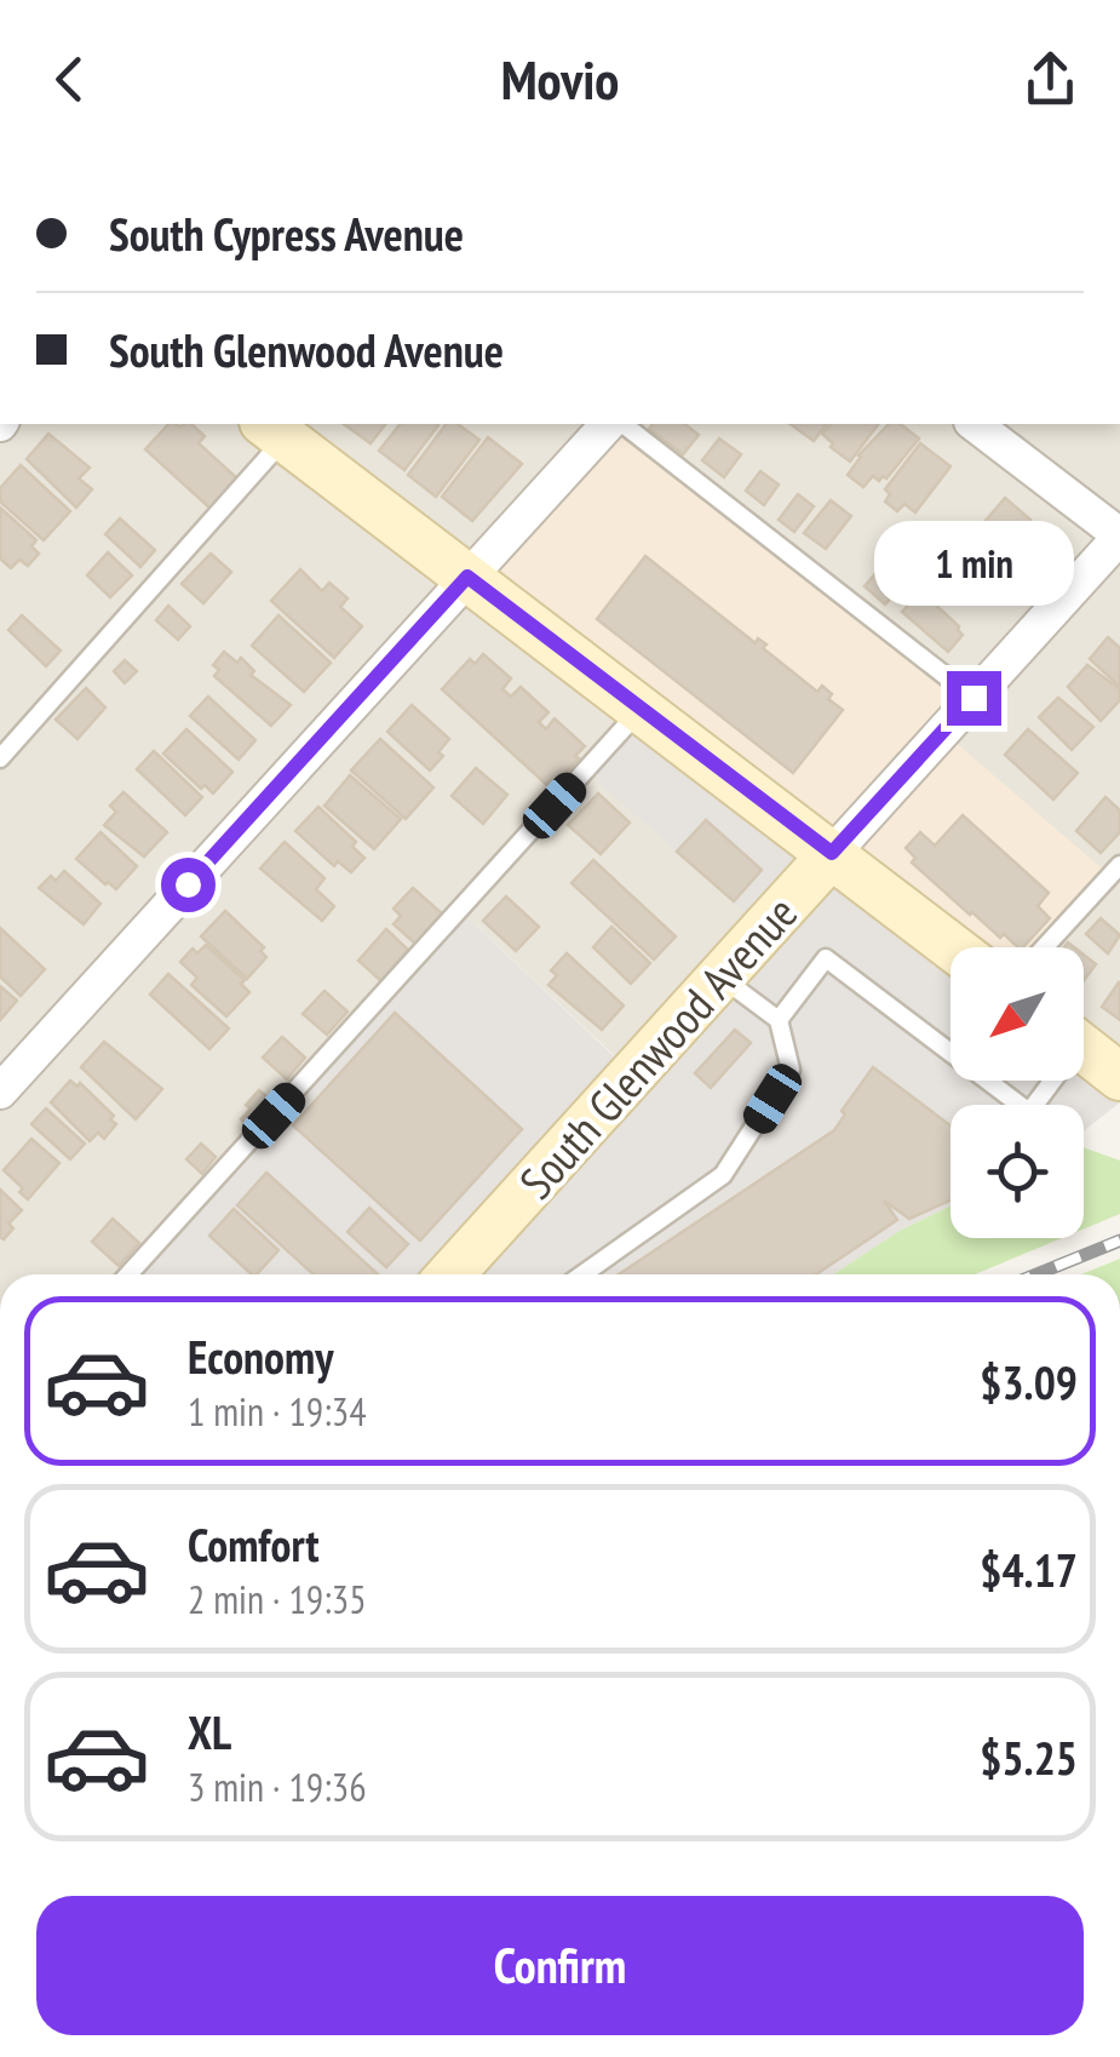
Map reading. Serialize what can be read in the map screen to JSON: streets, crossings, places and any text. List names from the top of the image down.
{
  "streets": {
    "street": ["South Glenwood Avenue"]
  },
  "north": "bottom left",
  "page": {
    "header": "Movio",
    "banner": ["South Cypress Avenue", "South Glenwood Avenue"],
    "bubble": "1 min",
    "list": [
      {
        "name": "Economy",
        "note": "1 min · 19:34",
        "value": "$3.09"
      },
      {
        "name": "Comfort",
        "note": "2 min · 19:35",
        "value": "$4.17"
      },
      {
        "name": "XL",
        "note": "3 min · 19:36",
        "value": "$5.25"
      }
    ],
    "buttons": "Confirm"
  }
}
